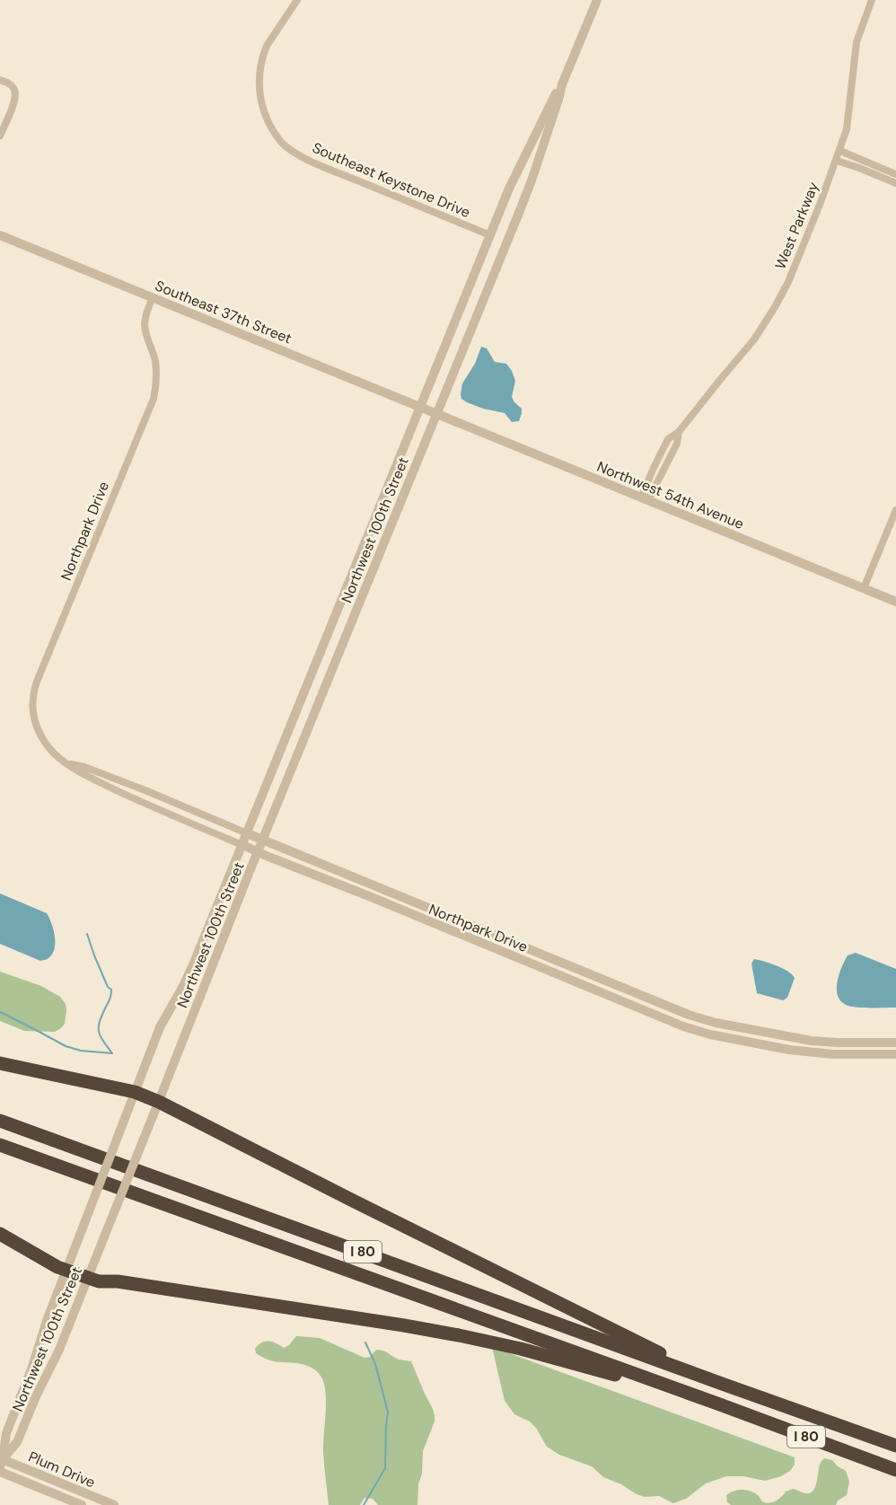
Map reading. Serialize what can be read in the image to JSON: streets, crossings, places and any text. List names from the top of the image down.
{
  "streets": {
    "highway": ["I 80"],
    "street": [
      "Southeast Keystone Drive",
      "West Parkway",
      "Southeast 37th Street",
      "Northwest 54th Avenue",
      "Northwest 100th Street",
      "Northpark Drive",
      "Plum Drive"
    ]
  },
  "crossings": [
    ["Southeast Keystone Drive", "Northwest 100th Street"],
    ["West Parkway", "Northwest 54th Avenue"],
    ["Southeast 37th Street", "Northwest 54th Avenue"],
    ["Southeast 37th Street", "Northwest 100th Street"],
    ["Southeast 37th Street", "Northpark Drive"],
    ["Northwest 54th Avenue", "Northwest 100th Street"],
    ["Northwest 100th Street", "Northpark Drive"],
    ["Northwest 100th Street", "Plum Drive"]
  ]
}
